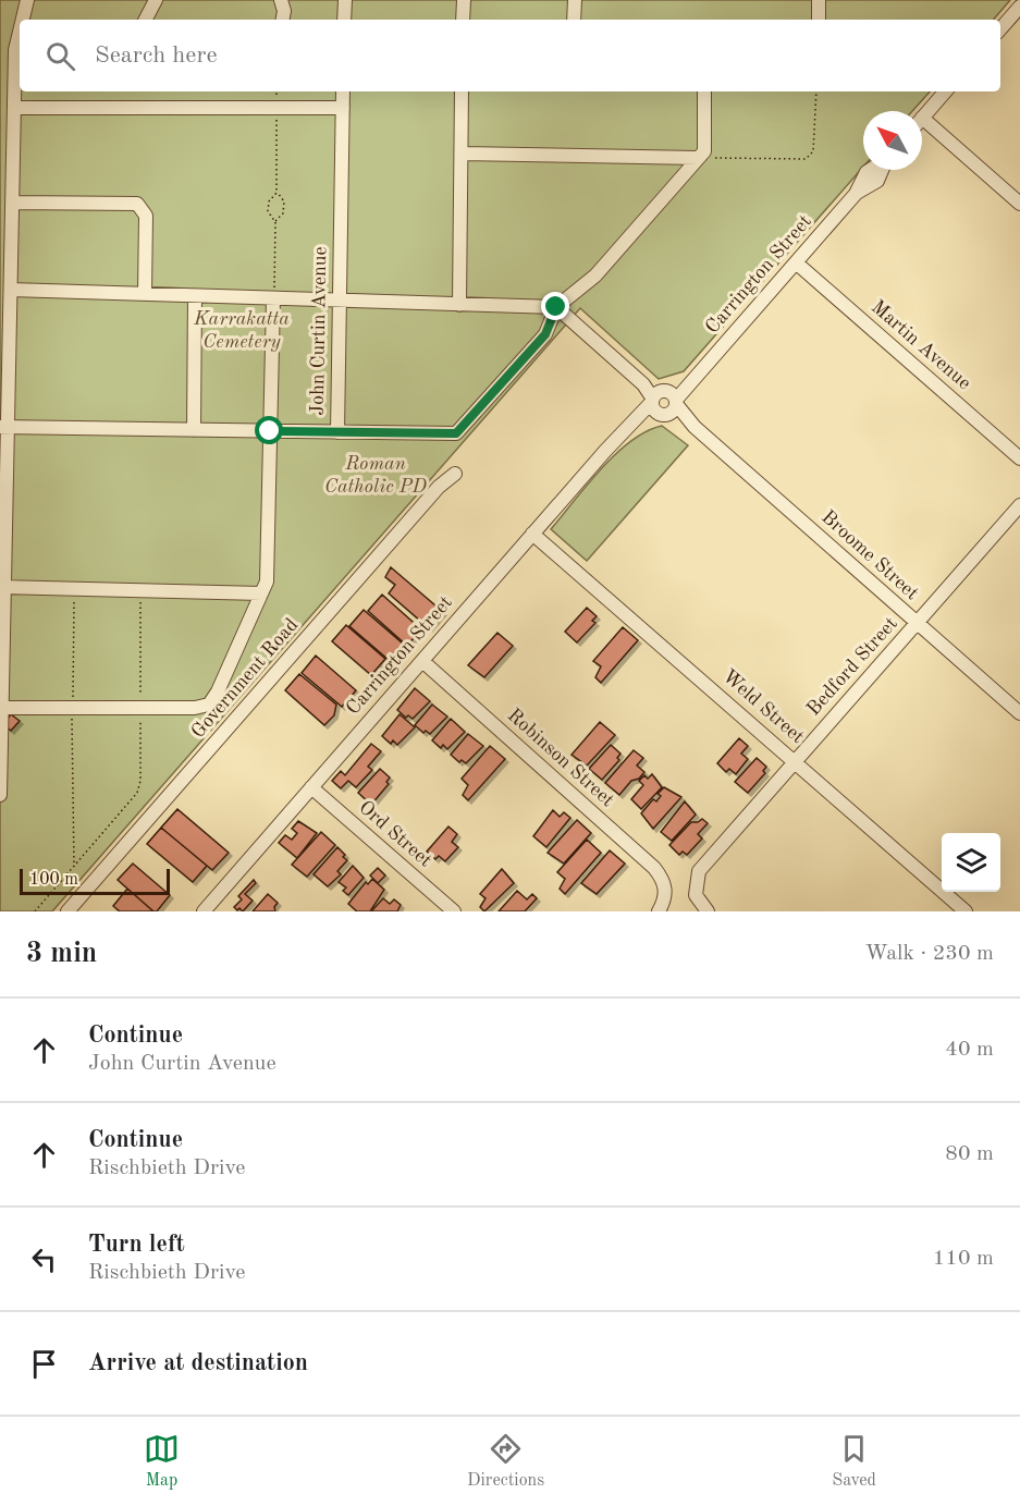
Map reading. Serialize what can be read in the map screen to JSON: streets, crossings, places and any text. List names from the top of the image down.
{
  "streets": {
    "street": [
      "Carrington Street",
      "John Curtin Avenue",
      "Martin Avenue",
      "Broome Street",
      "Bedford Street",
      "Government Road",
      "Weld Street",
      "Robinson Street",
      "Ord Street"
    ]
  },
  "crossings": [
    ["Carrington Street", "Martin Avenue"],
    ["Carrington Street", "Broome Street"],
    ["Carrington Street", "Weld Street"],
    ["Carrington Street", "Robinson Street"],
    ["Carrington Street", "Ord Street"],
    ["Broome Street", "Bedford Street"],
    ["Bedford Street", "Weld Street"]
  ],
  "parks": ["Karrakatta Cemetery", "Roman Catholic PD"],
  "scale_bar": "100 m",
  "north": "top left",
  "page": {
    "search": "Search here",
    "scale": "100 m",
    "heading": ["3 min", "Walk · 230 m"],
    "list": [
      ["Continue", "John Curtin Avenue", "40 m"],
      ["Continue", "Rischbieth Drive", "80 m"],
      ["Turn left", "Rischbieth Drive", "110 m"],
      "Arrive at destination"
    ],
    "nav": ["Map", "Directions", "Saved"]
  }
}
